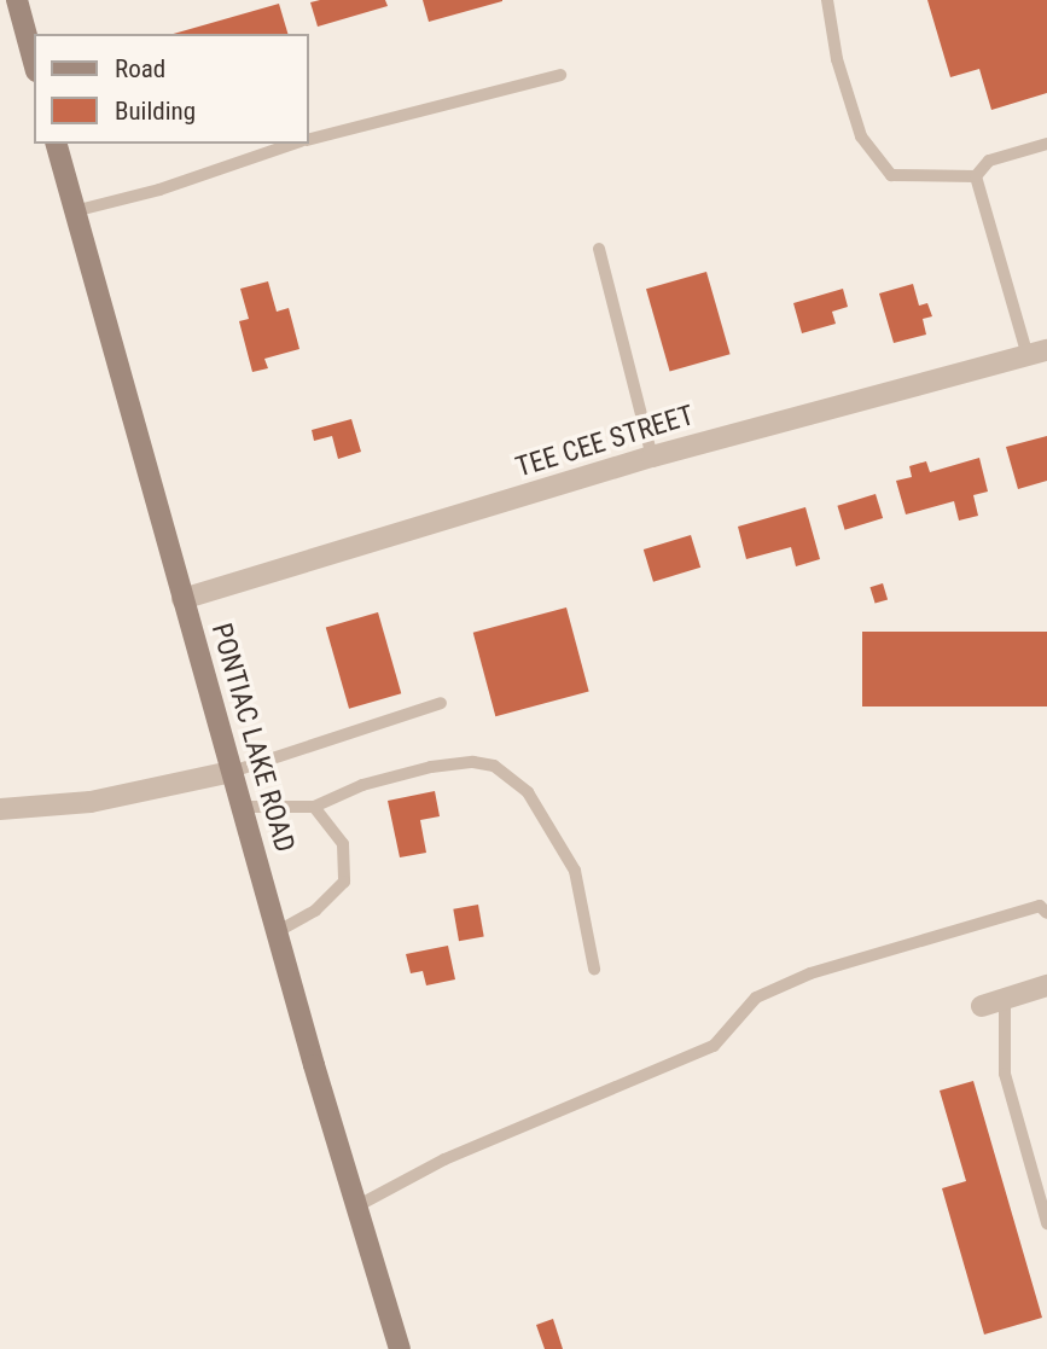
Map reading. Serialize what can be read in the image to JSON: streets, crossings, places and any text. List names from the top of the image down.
{
  "streets": {
    "street": ["TEE CEE STREET", "PONTIAC LAKE ROAD"]
  },
  "crossings": [
    ["TEE CEE STREET", "PONTIAC LAKE ROAD"]
  ],
  "legend": ["Road", "Building"]
}
